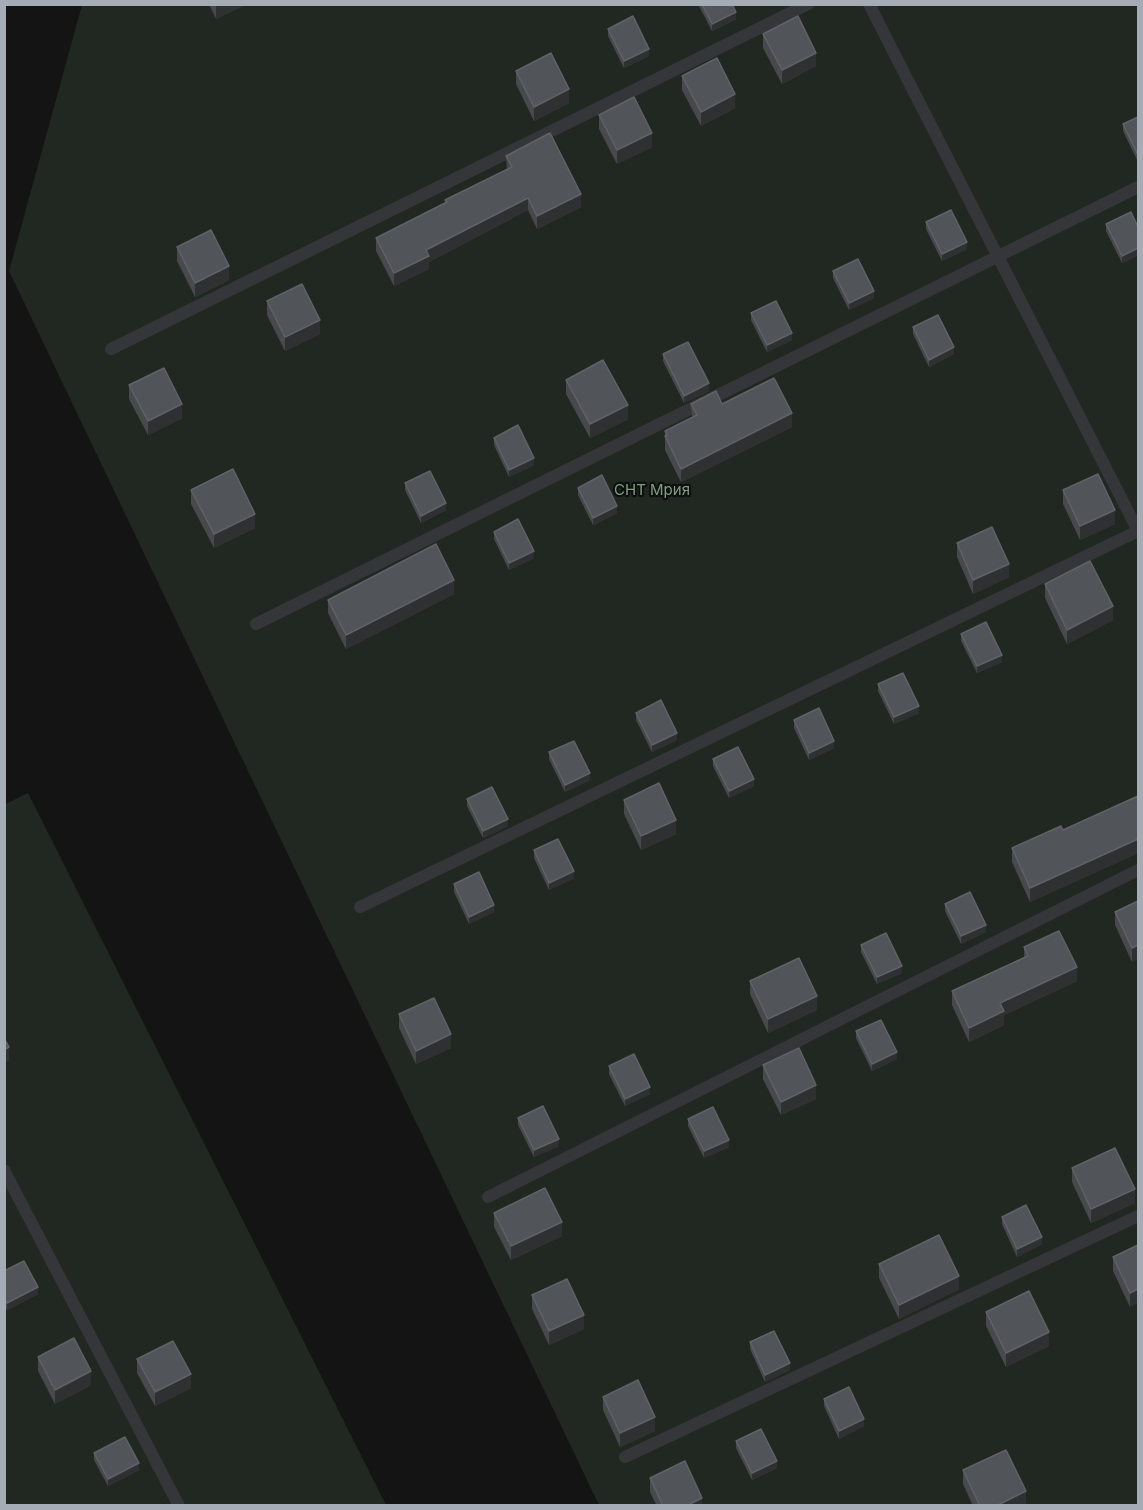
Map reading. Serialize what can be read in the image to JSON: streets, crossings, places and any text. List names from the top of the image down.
{
  "parks": ["СНТ Мрия"]
}
